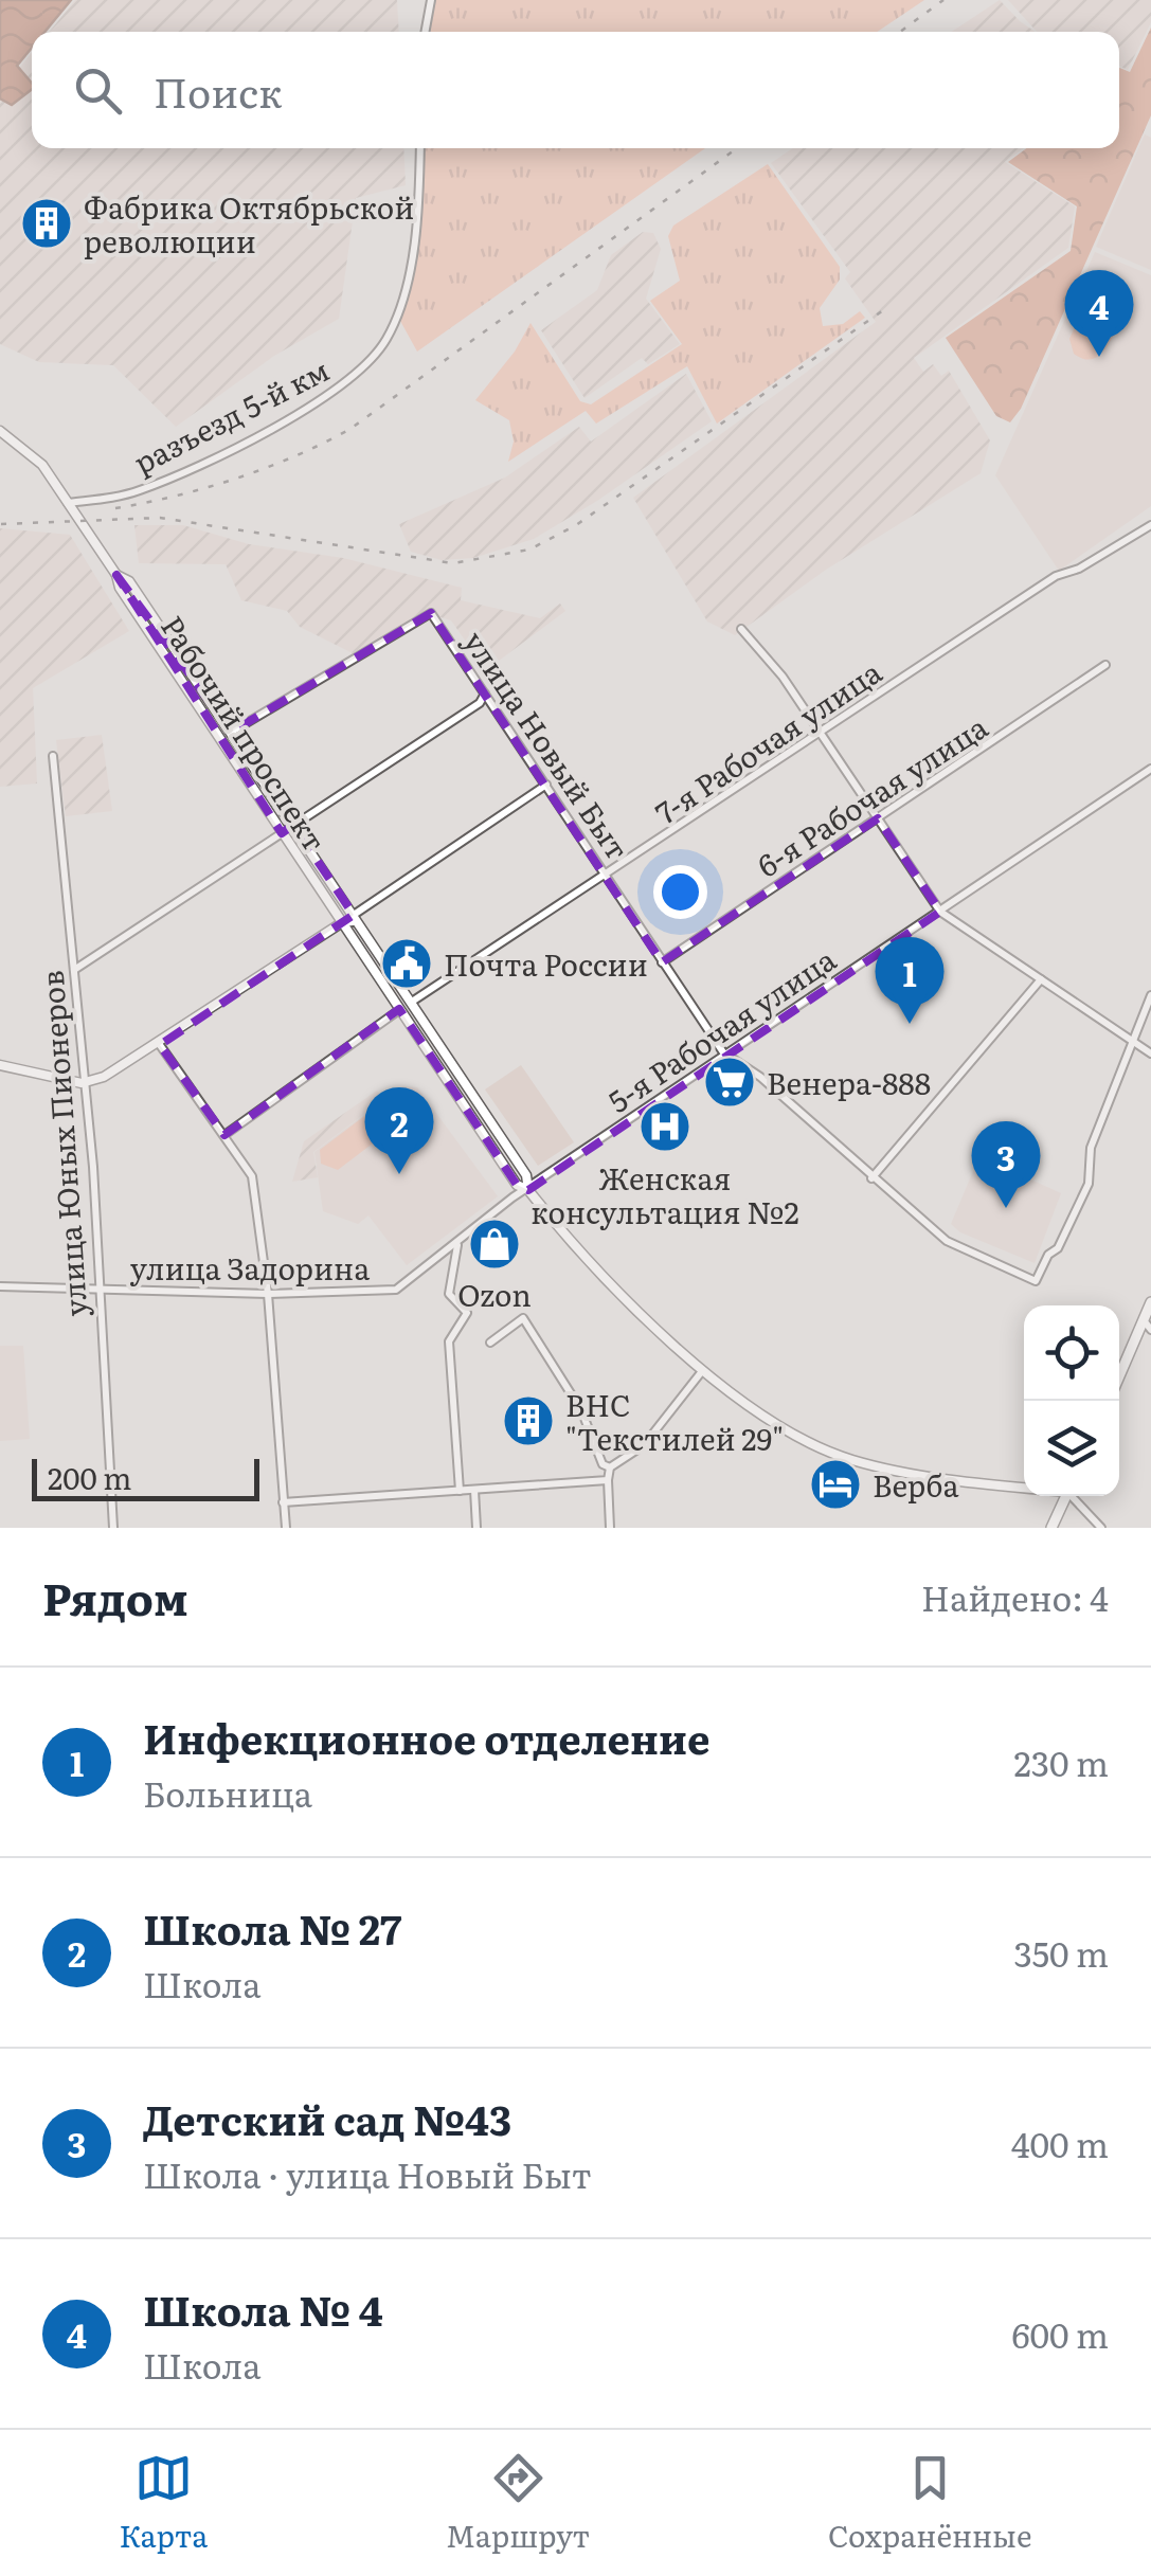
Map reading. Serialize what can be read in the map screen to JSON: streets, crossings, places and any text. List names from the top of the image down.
{
  "streets": {
    "street": [
      "разъезд 5-й км",
      "Рабочий проспект",
      "7-я Рабочая улица",
      "улица Новый Быт",
      "6-я Рабочая улица",
      "5-я Рабочая улица",
      "улица Юных Пионеров",
      "улица Задорина"
    ]
  },
  "crossings": [
    ["разъезд 5-й км", "Рабочий проспект"],
    ["Рабочий проспект", "7-я Рабочая улица"],
    ["Рабочий проспект", "улица Новый Быт"],
    ["Рабочий проспект", "5-я Рабочая улица"],
    ["Рабочий проспект", "улица Задорина"],
    ["7-я Рабочая улица", "улица Новый Быт"],
    ["улица Новый Быт", "6-я Рабочая улица"],
    ["улица Новый Быт", "5-я Рабочая улица"],
    ["5-я Рабочая улица", "улица Задорина"],
    ["улица Юных Пионеров", "улица Задорина"]
  ],
  "places": {
    "building": ["Фабрика Октябрьской революции", "ВНС \"Текстилей 29\""],
    "public building": ["Почта России"],
    "supermarket": ["Венера-888"],
    "hospital": ["Женская консультация №2"],
    "shop": ["Ozon"],
    "hotel": ["Верба"]
  },
  "scale_bar": "200 m",
  "page": {
    "search": "Поиск",
    "pins": [
      "4",
      "1",
      "2",
      "3"
    ],
    "scale": "200 m",
    "heading": ["Рядом", "Найдено: 4"],
    "list": [
      {
        "mark": "1",
        "name": "Инфекционное отделение",
        "note": "Больница",
        "value": "230 m"
      },
      {
        "mark": "2",
        "name": "Школа № 27",
        "note": "Школа",
        "value": "350 m"
      },
      {
        "mark": "3",
        "name": "Детский сад №43",
        "note": "Школа · улица Новый Быт",
        "value": "400 m"
      },
      {
        "mark": "4",
        "name": "Школа № 4",
        "note": "Школа",
        "value": "600 m"
      }
    ],
    "nav": ["Карта", "Маршрут", "Сохранённые"]
  }
}
